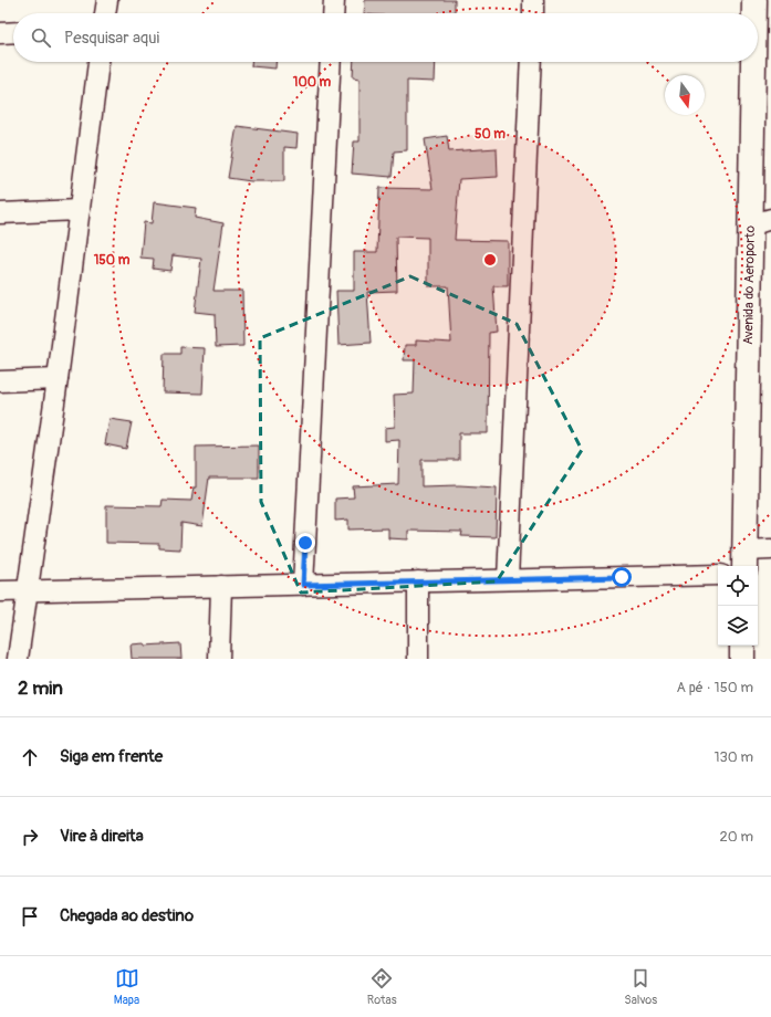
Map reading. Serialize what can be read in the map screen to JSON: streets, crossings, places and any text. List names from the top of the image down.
{
  "streets": {
    "main road": ["Avenida do Aeroporto"]
  },
  "north": "bottom",
  "page": {
    "search": "Pesquisar aqui",
    "heading": ["2 min", "A pé · 150 m"],
    "list": [
      ["Siga em frente", "130 m"],
      ["Vire à direita", "20 m"],
      "Chegada ao destino"
    ],
    "nav": ["Mapa", "Rotas", "Salvos"]
  },
  "rings": ["100 m", "50 m", "150 m"]
}
